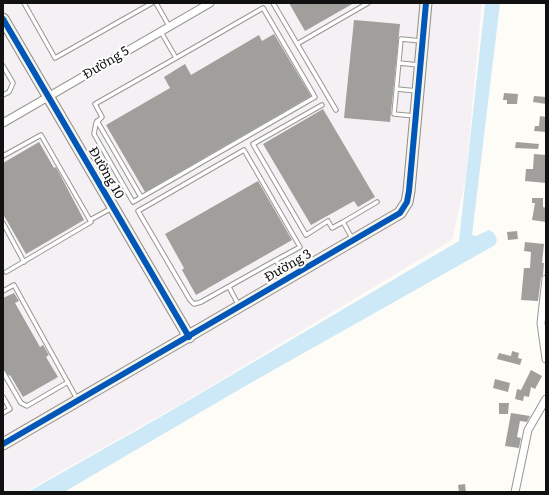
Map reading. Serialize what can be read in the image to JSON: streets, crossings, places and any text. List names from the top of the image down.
{
  "streets": {
    "street": ["Đường 5", "Đường 10", "Đường 3"]
  },
  "crossings": [
    ["Đường 5", "Đường 10"],
    ["Đường 10", "Đường 3"]
  ]
}
